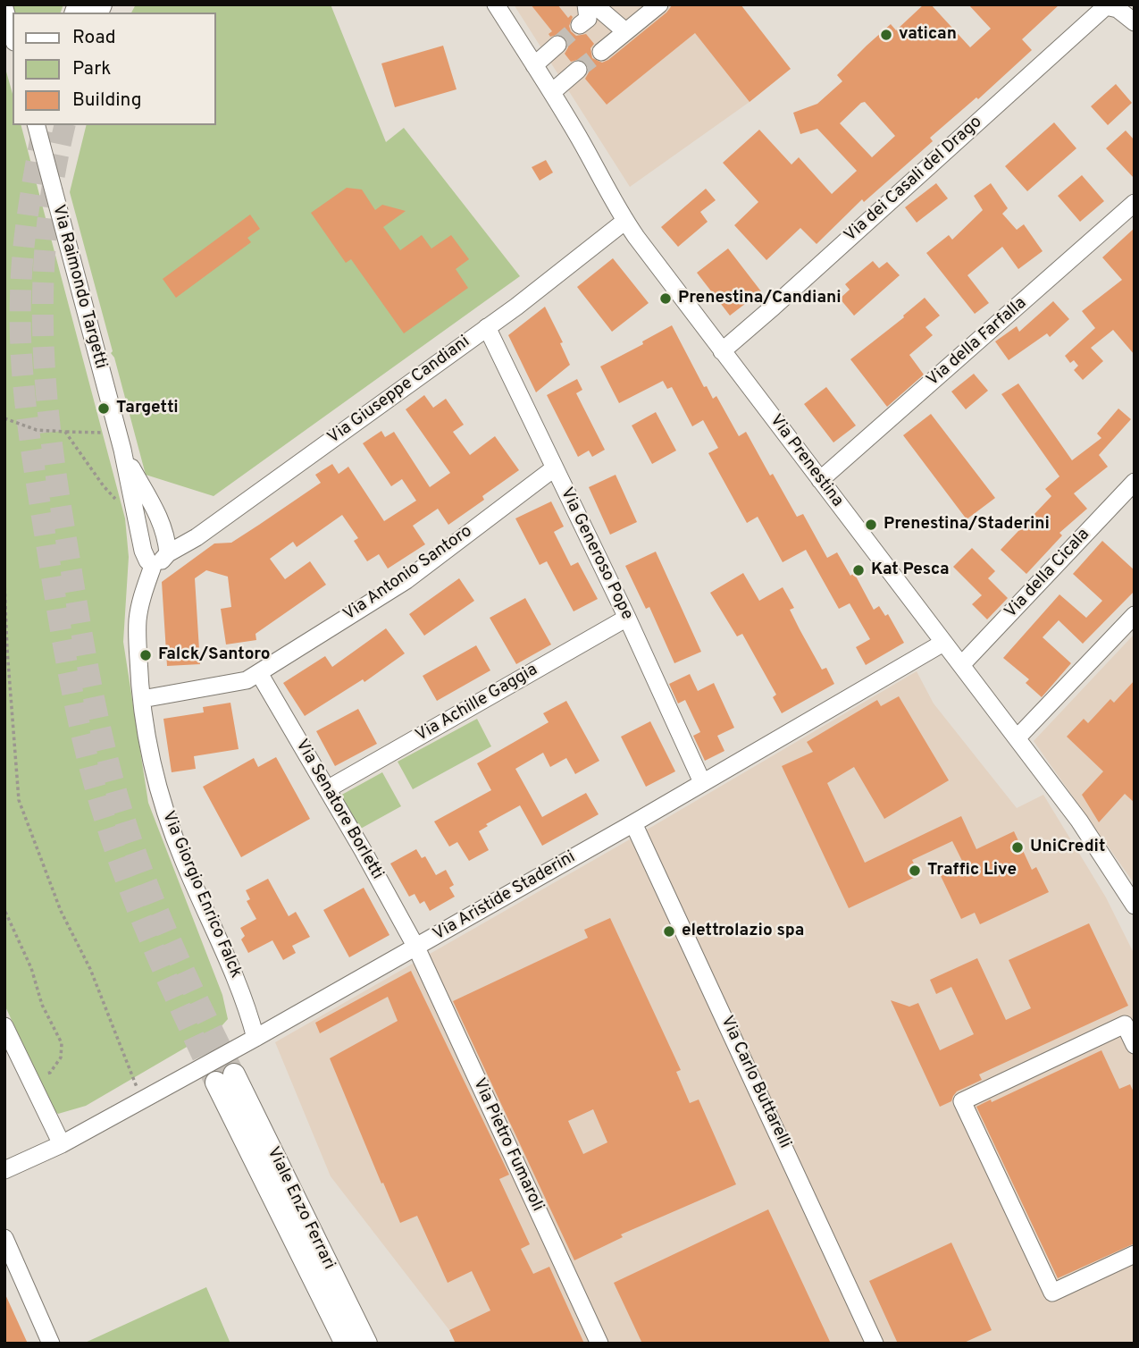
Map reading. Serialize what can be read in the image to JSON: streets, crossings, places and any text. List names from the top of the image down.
{
  "streets": {
    "main road": ["Viale Enzo Ferrari"],
    "street": [
      "Via dei Casali del Drago",
      "Via Raimondo Targetti",
      "Via della Farfalla",
      "Via Giuseppe Candiani",
      "Via Prenestina",
      "Via Generoso Pope",
      "Via Antonio Santoro",
      "Via della Cicala",
      "Via Achille Gaggia",
      "Via Senatore Borletti",
      "Via Giorgio Enrico Falck",
      "Via Aristide Staderini",
      "Via Carlo Buttarelli",
      "Via Pietro Fumaroli"
    ]
  },
  "crossings": [
    ["Via dei Casali del Drago", "Via Prenestina"],
    ["Via Raimondo Targetti", "Via Giuseppe Candiani"],
    ["Via Raimondo Targetti", "Via Giorgio Enrico Falck"],
    ["Via della Farfalla", "Via Prenestina"],
    ["Via Giuseppe Candiani", "Via Prenestina"],
    ["Via Giuseppe Candiani", "Via Generoso Pope"],
    ["Via Prenestina", "Via della Cicala"],
    ["Via Prenestina", "Via Aristide Staderini"],
    ["Via Generoso Pope", "Via Antonio Santoro"],
    ["Via Generoso Pope", "Via Achille Gaggia"],
    ["Via Generoso Pope", "Via Aristide Staderini"],
    ["Via Antonio Santoro", "Via Senatore Borletti"],
    ["Via Antonio Santoro", "Via Giorgio Enrico Falck"],
    ["Via Achille Gaggia", "Via Senatore Borletti"],
    ["Via Senatore Borletti", "Via Aristide Staderini"],
    ["Via Senatore Borletti", "Via Pietro Fumaroli"],
    ["Via Giorgio Enrico Falck", "Via Aristide Staderini"],
    ["Via Aristide Staderini", "Via Carlo Buttarelli"],
    ["Via Aristide Staderini", "Via Pietro Fumaroli"]
  ],
  "places": [
    "vatican",
    "Prenestina/Candiani",
    "Targetti",
    "Prenestina/Staderini",
    "Kat Pesca",
    "Falck/Santoro",
    "UniCredit",
    "Traffic Live",
    "elettrolazio spa"
  ],
  "legend": ["Road", "Park", "Building"]
}
